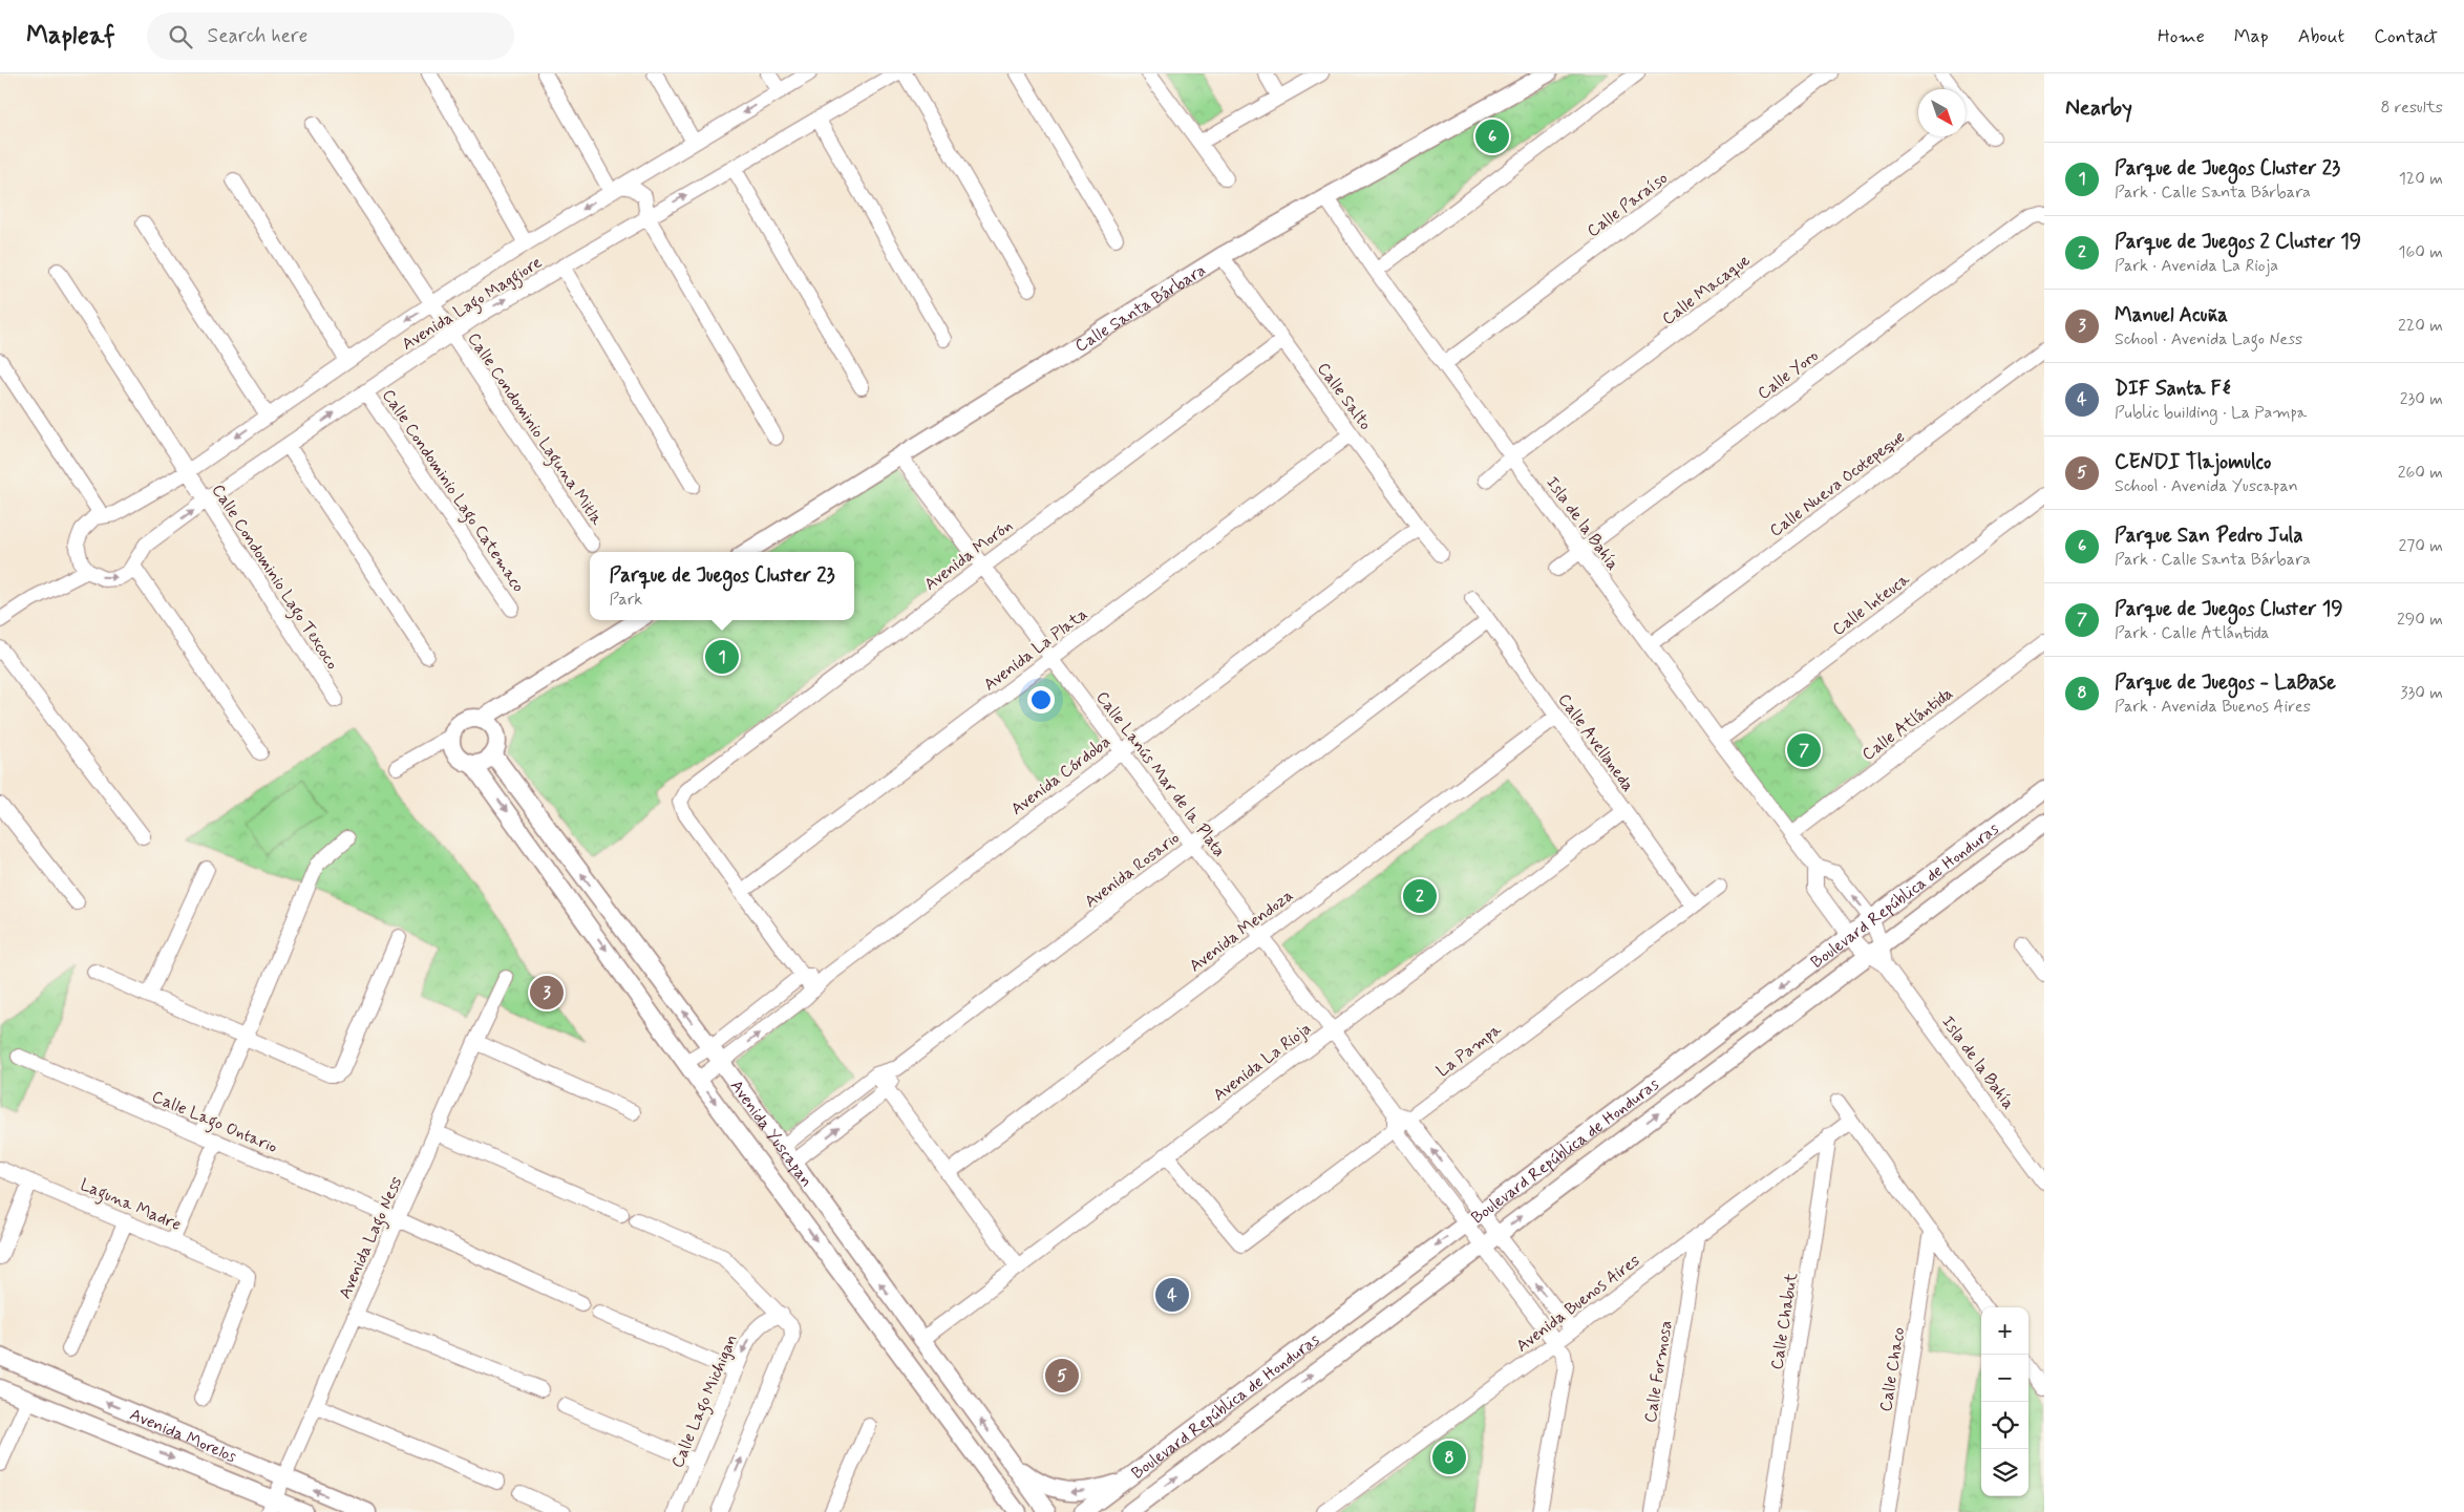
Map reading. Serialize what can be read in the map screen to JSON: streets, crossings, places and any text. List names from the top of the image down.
{
  "streets": {
    "street": [
      "Calle Paraíso",
      "Calle Macaque",
      "Avenida Lago Maggiore",
      "Calle Santa Bárbara",
      "Calle Yoro",
      "Calle Salto",
      "Calle Condominio Laguna Mitla",
      "Calle Nueva Ocotepeque",
      "Calle Condominio Lago Catemaco",
      "Isla de la Bahía",
      "Avenida Morón",
      "Calle Condominio Lago Texcoco",
      "Calle Inteuca",
      "Avenida La Plata",
      "Calle Atlántida",
      "Calle Avellaneda",
      "Calle Lanús Mar de la Plata",
      "Avenida Córdoba",
      "Avenida Rosario",
      "Boulevard República de Honduras",
      "Avenida Mendoza",
      "La Pampa",
      "Avenida La Rioja",
      "Calle Lago Ontario",
      "Avenida Yuscapan",
      "Laguna Madre",
      "Avenida Lago Ness",
      "Avenida Buenos Aires",
      "Calle Chabut",
      "Calle Chaco",
      "Calle Formosa",
      "Calle Lago Michigan",
      "Avenida Morelos"
    ]
  },
  "crossings": [
    ["Calle Paraíso", "Isla de la Bahía"],
    ["Calle Macaque", "Isla de la Bahía"],
    ["Avenida Lago Maggiore", "Calle Condominio Laguna Mitla"],
    ["Avenida Lago Maggiore", "Calle Condominio Lago Catemaco"],
    ["Avenida Lago Maggiore", "Calle Condominio Lago Texcoco"],
    ["Calle Santa Bárbara", "Calle Salto"],
    ["Calle Santa Bárbara", "Isla de la Bahía"],
    ["Calle Santa Bárbara", "Calle Lanús Mar de la Plata"],
    ["Calle Yoro", "Isla de la Bahía"],
    ["Calle Salto", "Avenida Morón"],
    ["Calle Salto", "Avenida La Plata"],
    ["Calle Salto", "Avenida Córdoba"],
    ["Calle Nueva Ocotepeque", "Isla de la Bahía"],
    ["Isla de la Bahía", "Calle Inteuca"],
    ["Isla de la Bahía", "Calle Atlántida"],
    ["Isla de la Bahía", "Boulevard República de Honduras"],
    ["Avenida Morón", "Avenida La Plata"],
    ["Avenida Morón", "Calle Lanús Mar de la Plata"],
    ["Avenida La Plata", "Calle Lanús Mar de la Plata"],
    ["Calle Avellaneda", "Avenida Rosario"],
    ["Calle Avellaneda", "Avenida Mendoza"],
    ["Calle Avellaneda", "La Pampa"],
    ["Calle Avellaneda", "Avenida La Rioja"],
    ["Calle Lanús Mar de la Plata", "Avenida Córdoba"],
    ["Calle Lanús Mar de la Plata", "Avenida Rosario"],
    ["Calle Lanús Mar de la Plata", "Boulevard República de Honduras"],
    ["Calle Lanús Mar de la Plata", "Avenida Mendoza"],
    ["Calle Lanús Mar de la Plata", "La Pampa"],
    ["Calle Lanús Mar de la Plata", "Avenida La Rioja"],
    ["Calle Lanús Mar de la Plata", "Avenida Buenos Aires"],
    ["Avenida Córdoba", "Avenida Yuscapan"],
    ["Avenida Rosario", "Avenida Yuscapan"],
    ["La Pampa", "Avenida La Rioja"],
    ["Avenida La Rioja", "Avenida Yuscapan"],
    ["Calle Lago Ontario", "Avenida Lago Ness"],
    ["Avenida Lago Ness", "Avenida Morelos"],
    ["Avenida Buenos Aires", "Calle Chabut"],
    ["Avenida Buenos Aires", "Calle Formosa"]
  ],
  "north": "bottom right",
  "page": {
    "header": "Mapleaf",
    "search": "Search here",
    "nav": [
      "Home",
      "Map",
      "About",
      "Contact"
    ],
    "heading": ["Nearby", "8 results"],
    "pins": [
      "6",
      "1",
      "7",
      "2",
      "3",
      "4",
      "5",
      "8"
    ],
    "list": [
      {
        "mark": "1",
        "name": "Parque de Juegos Cluster 23",
        "note": "Park · Calle Santa Bárbara",
        "value": "120 m"
      },
      {
        "mark": "2",
        "name": "Parque de Juegos 2 Cluster 19",
        "note": "Park · Avenida La Rioja",
        "value": "160 m"
      },
      {
        "mark": "3",
        "name": "Manuel Acuña",
        "note": "School · Avenida Lago Ness",
        "value": "220 m"
      },
      {
        "mark": "4",
        "name": "DIF Santa Fé",
        "note": "Public building · La Pampa",
        "value": "230 m"
      },
      {
        "mark": "5",
        "name": "CENDI Tlajomulco",
        "note": "School · Avenida Yuscapan",
        "value": "260 m"
      },
      {
        "mark": "6",
        "name": "Parque San Pedro Jula",
        "note": "Park · Calle Santa Bárbara",
        "value": "270 m"
      },
      {
        "mark": "7",
        "name": "Parque de Juegos Cluster 19",
        "note": "Park · Calle Atlántida",
        "value": "290 m"
      },
      {
        "mark": "8",
        "name": "Parque de Juegos - LaBase",
        "note": "Park · Avenida Buenos Aires",
        "value": "330 m"
      }
    ],
    "popup": ["Parque de Juegos Cluster 23", "Park"],
    "map_buttons": ["+", "−"]
  }
}
